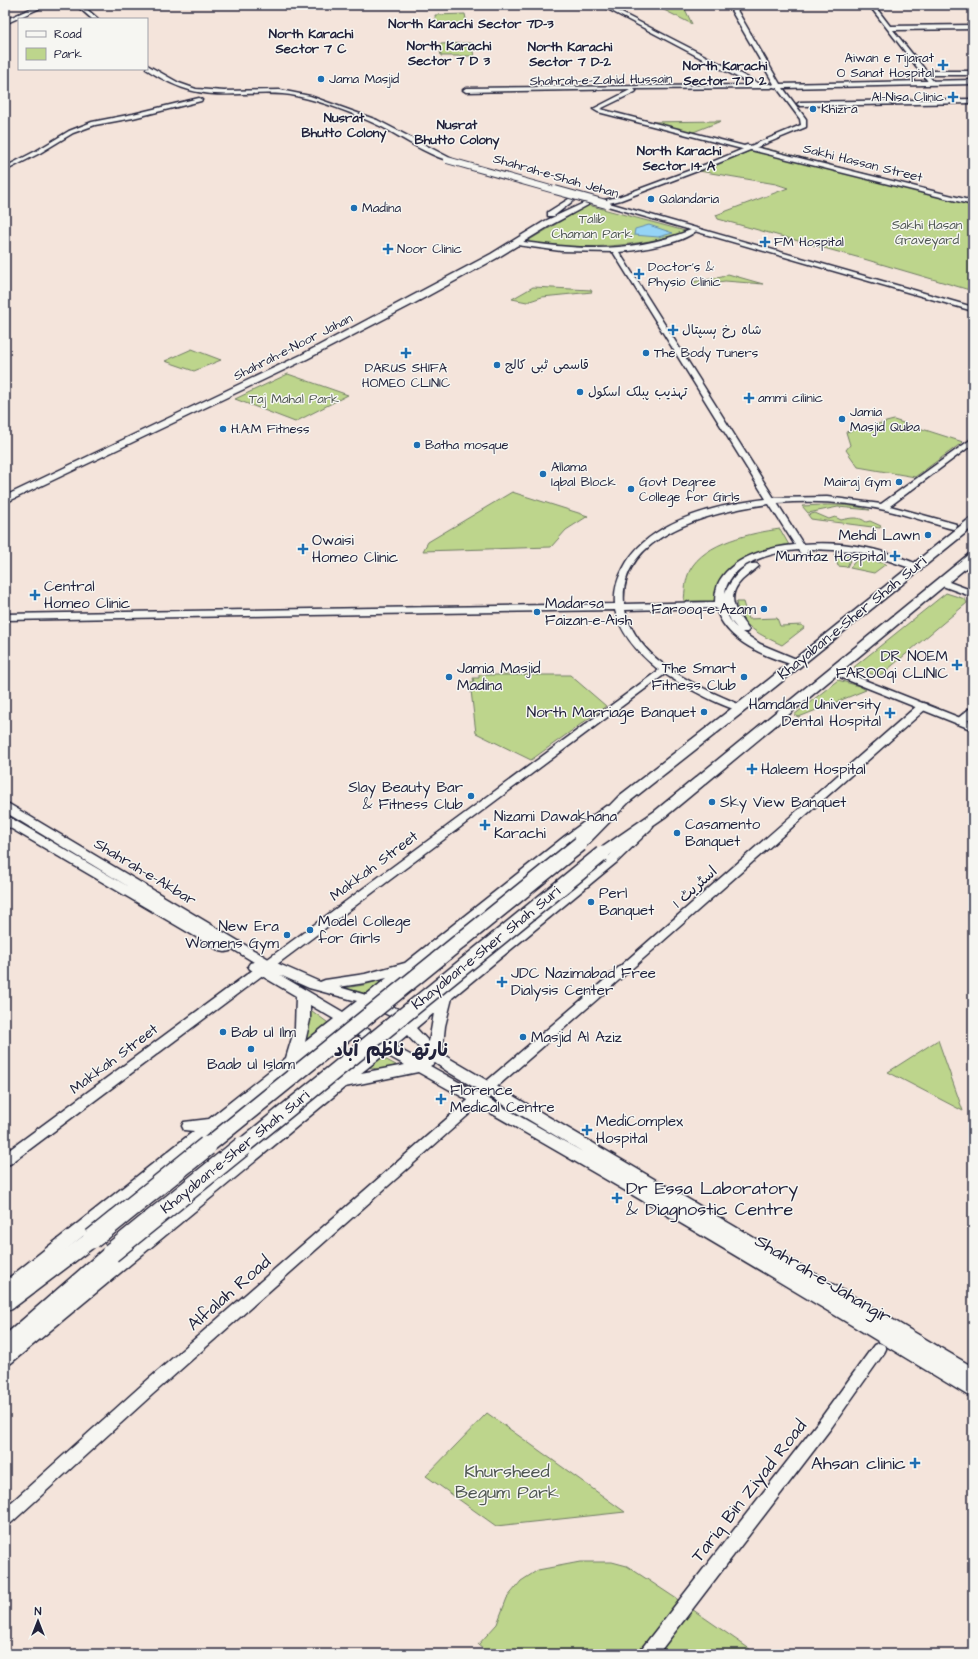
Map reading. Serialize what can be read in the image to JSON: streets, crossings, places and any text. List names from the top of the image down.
{
  "streets": {
    "main road": [
      "Shahrah-e-Zahid Hussain",
      "Shahrah-e-Shah Jehan",
      "Shahrah-e-Noor Jahan",
      "Khayaban-e-Sher Shah Suri",
      "Shahrah-e-Akbar",
      "Shahrah-e-Jahangir"
    ],
    "street": [
      "Sakhi Hassan Street",
      "Makkah Street",
      "اسٹریٹ 1",
      "Alfalah Road",
      "Tariq Bin Ziyad Road"
    ]
  },
  "crossings": [
    ["Shahrah-e-Zahid Hussain", "Sakhi Hassan Street"],
    ["Makkah Street", "Shahrah-e-Akbar"],
    ["Makkah Street", "Shahrah-e-Jahangir"],
    ["Shahrah-e-Akbar", "Shahrah-e-Jahangir"],
    ["اسٹریٹ 1", "Shahrah-e-Jahangir"],
    ["اسٹریٹ 1", "Alfalah Road"],
    ["Shahrah-e-Jahangir", "Alfalah Road"]
  ],
  "districts": [
    "North Karachi Sector 7D-3",
    "North Karachi Sector 7 C",
    "North Karachi Sector 7 D 3",
    "North Karachi Sector 7 D-2",
    "North Karachi Sector 7 D 2",
    "Nusrat Bhutto Colony",
    "Nusrat Bhutto Colony",
    "North Karachi Sector 14 A",
    "نارتھ ناظم آباد"
  ],
  "parks": [
    "Talib Chaman Park",
    "Sakhi Hasan Graveyard",
    "Taj Mahal Park",
    "Khursheed Begum Park"
  ],
  "places": {
    "health": [
      "Aiwan e Tijarat O Sanat Hospital",
      "Al-Nisa Clinic",
      "FM Hospital",
      "Noor Clinic",
      "Doctor's & Physio Clinic",
      "شاہ رخ ہسپتال",
      "DARUS SHIFA HOMEO CLINIC",
      "ammi cilinic",
      "Owaisi Homeo Clinic",
      "Mumtaz Hospital",
      "Central Homeo Clinic",
      "DR NOEM FAROOqi CLINIC",
      "Hamdard University Dental Hospital",
      "Haleem Hospital",
      "Nizami Dawakhana Karachi",
      "JDC Nazimabad Free Dialysis Center",
      "Florence Medical Centre",
      "MediComplex Hospital",
      "Dr Essa Laboratory & Diagnostic Centre",
      "Ahsan clinic"
    ],
    "other": [
      "Jama Masjid",
      "Khizra",
      "Qalandaria",
      "Madina",
      "The Body Tuners",
      "قاسمی ٹبی کالج",
      "تہذیب پبلک اسکول",
      "Jamia Masjid Quba",
      "H.A.M Fitness",
      "Batha mosque",
      "Allama Iqbal Block",
      "Mairaj Gym",
      "Govt Degree College for Girls",
      "Mehdi Lawn",
      "Farooq-e-Azam",
      "Madarsa Faizan-e-Aish",
      "Jamia Masjid Madina",
      "The Smart Fitness Club",
      "North Marriage Banquet",
      "Slay Beauty Bar & Fitness Club",
      "Sky View Banquet",
      "Casamento Banquet",
      "Perl Banquet",
      "Model College for Girls",
      "New Era Womens Gym",
      "Bab ul Ilm",
      "Masjid Al Aziz",
      "Baab ul Islam"
    ]
  },
  "legend": ["Road", "Park"],
  "north": "top"
}
